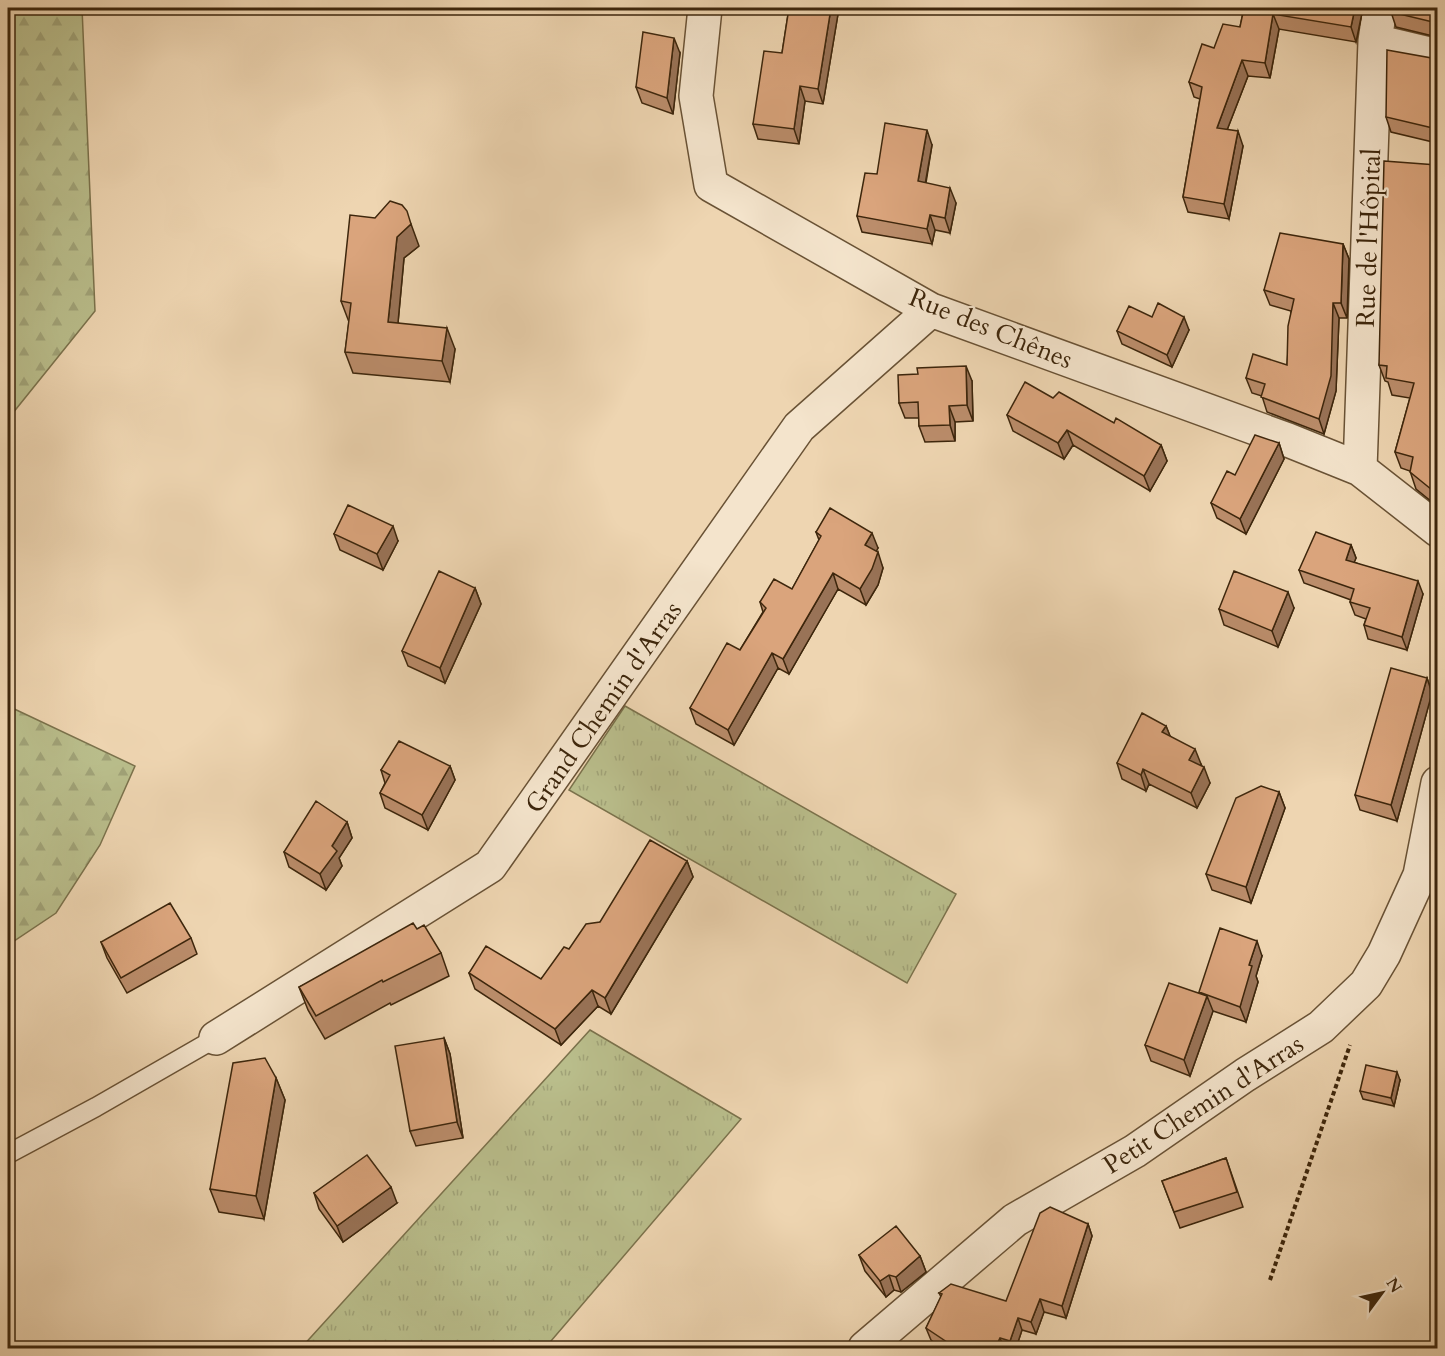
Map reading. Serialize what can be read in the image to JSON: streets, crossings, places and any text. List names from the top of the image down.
{
  "streets": {
    "street": [
      "Rue de l'Hôpital",
      "Rue des Chênes",
      "Grand Chemin d'Arras",
      "Petit Chemin d'Arras"
    ]
  },
  "crossings": [
    ["Rue de l'Hôpital", "Rue des Chênes"],
    ["Rue des Chênes", "Grand Chemin d'Arras"]
  ],
  "north": "top right"
}
